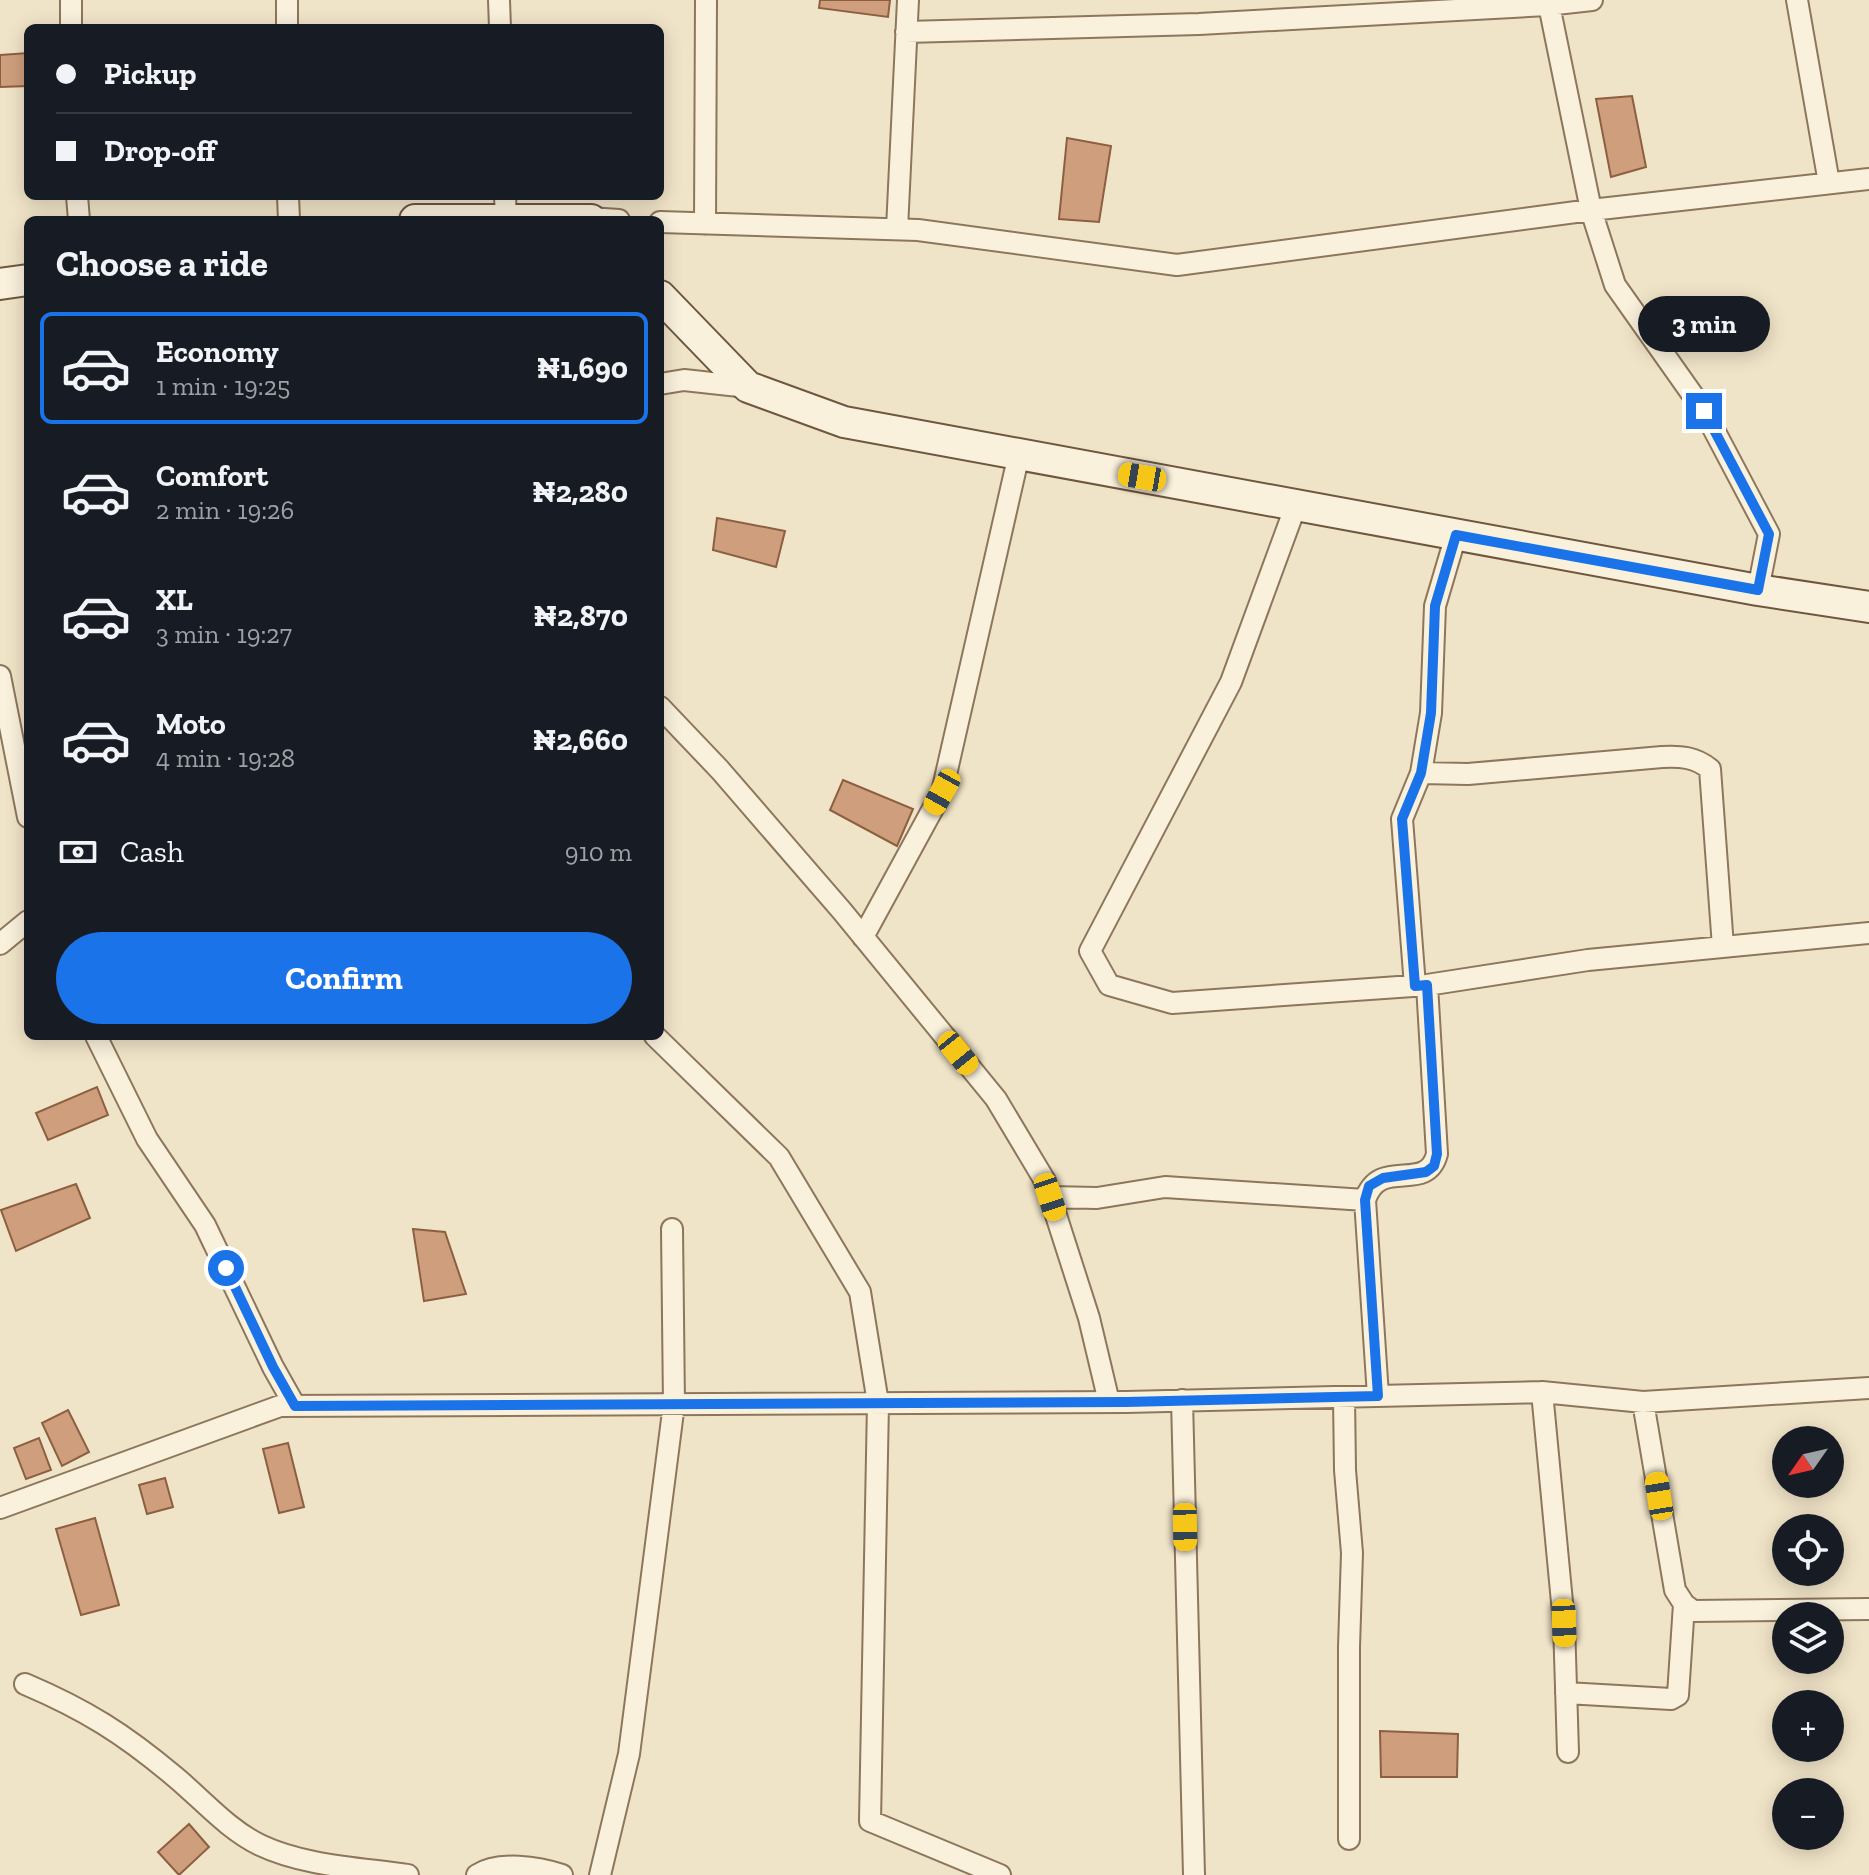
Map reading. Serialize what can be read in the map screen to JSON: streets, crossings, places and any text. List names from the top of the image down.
{
  "north": "bottom left",
  "page": {
    "banner": ["Pickup", "Drop-off"],
    "heading": "Choose a ride",
    "bubble": "3 min",
    "list": [
      {
        "name": "Economy",
        "note": "1 min · 19:25",
        "value": "₦1,690"
      },
      {
        "name": "Comfort",
        "note": "2 min · 19:26",
        "value": "₦2,280"
      },
      {
        "name": "XL",
        "note": "3 min · 19:27",
        "value": "₦2,870"
      },
      {
        "name": "Moto",
        "note": "4 min · 19:28",
        "value": "₦2,660"
      }
    ],
    "pay": ["Cash", "910 m"],
    "buttons": "Confirm",
    "map_buttons": ["+", "−"]
  }
}
